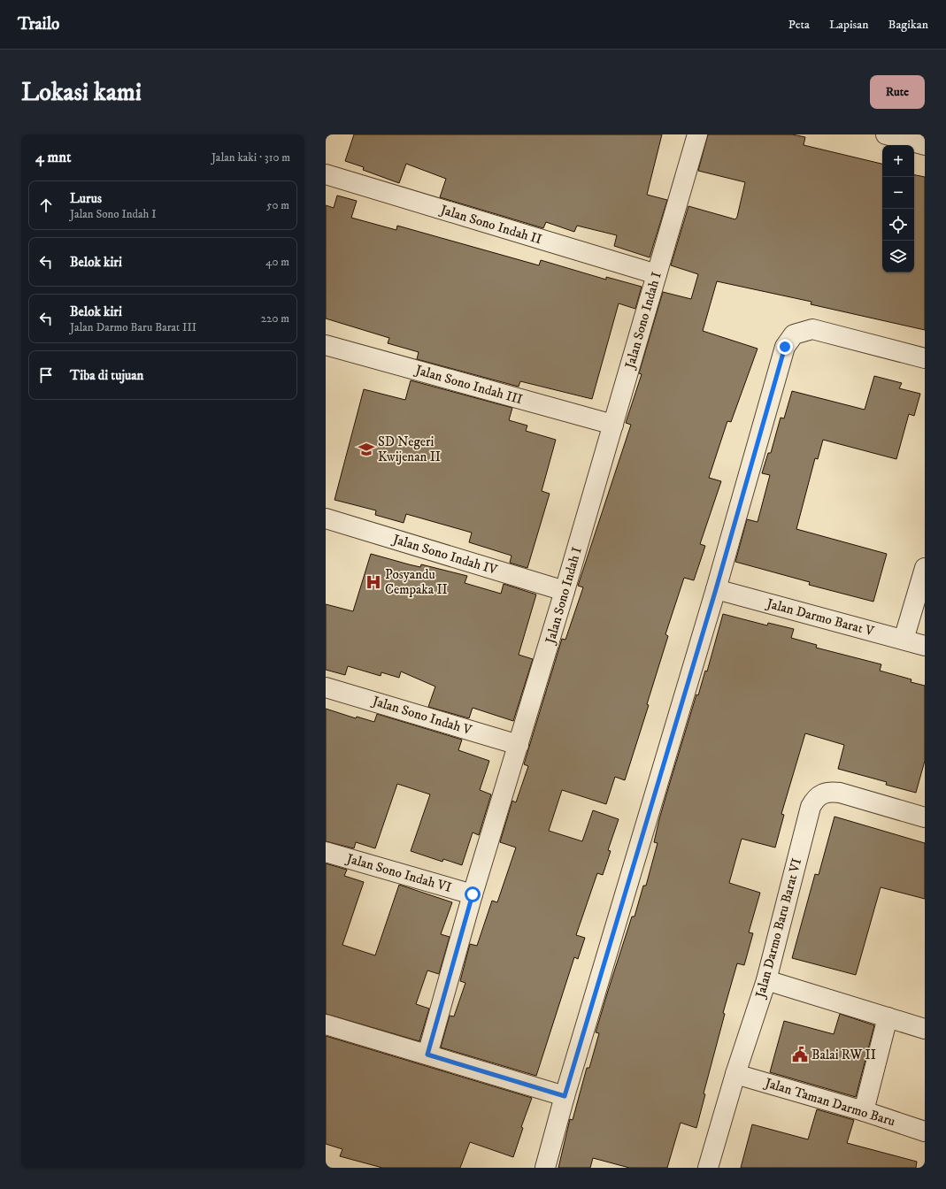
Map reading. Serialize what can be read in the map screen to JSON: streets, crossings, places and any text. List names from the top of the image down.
{
  "streets": {
    "street": [
      "Jalan Sono Indah II",
      "Jalan Sono Indah I",
      "Jalan Sono Indah III",
      "Jalan Sono Indah IV",
      "Jalan Darmo Barat V",
      "Jalan Sono Indah V",
      "Jalan Sono Indah VI",
      "Jalan Darmo Baru Barat VI",
      "Jalan Taman Darmo Baru"
    ]
  },
  "crossings": [
    ["Jalan Sono Indah II", "Jalan Sono Indah I"],
    ["Jalan Sono Indah I", "Jalan Sono Indah III"],
    ["Jalan Sono Indah I", "Jalan Sono Indah IV"],
    ["Jalan Sono Indah I", "Jalan Sono Indah V"],
    ["Jalan Sono Indah I", "Jalan Sono Indah VI"],
    ["Jalan Darmo Baru Barat VI", "Jalan Taman Darmo Baru"]
  ],
  "places": {
    "school or university": ["SD Negeri Kwijenan II"],
    "hospital": ["Posyandu Cempaka II"],
    "public building": ["Balai RW II"]
  },
  "page": {
    "header": "Trailo",
    "nav": ["Peta", "Lapisan", "Bagikan"],
    "buttons": "Rute",
    "title": "Lokasi kami",
    "heading": ["4 mnt", "Jalan kaki · 310 m"],
    "map_buttons": ["+", "−"],
    "list": [
      ["Lurus", "Jalan Sono Indah I", "50 m"],
      ["Belok kiri", "40 m"],
      ["Belok kiri", "Jalan Darmo Baru Barat III", "220 m"],
      "Tiba di tujuan"
    ]
  }
}
